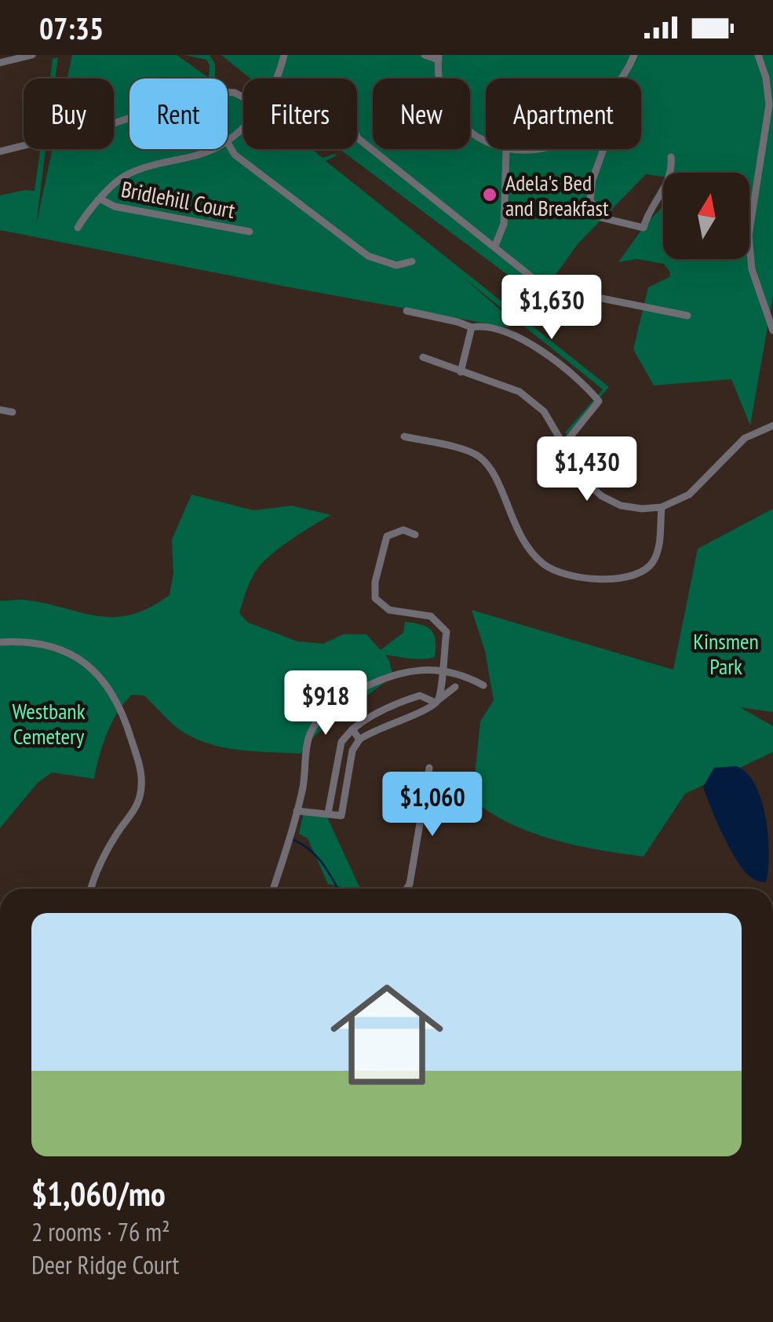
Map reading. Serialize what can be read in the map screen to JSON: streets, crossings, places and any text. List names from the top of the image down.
{
  "streets": {
    "street": ["Bridlehill Court"]
  },
  "parks": ["Kinsmen Park", "Westbank Cemetery"],
  "places": ["Adela's Bed and Breakfast"],
  "north": "top",
  "page": {
    "status": "07:35",
    "chip": [
      "Buy",
      "Rent",
      "Filters",
      "New",
      "Apartment"
    ],
    "price": [
      "$1,630",
      "$1,430",
      "$918",
      "$1,060"
    ],
    "list": [
      {
        "name": "$1,060/mo",
        "note": "2 rooms · 76 m² · Deer Ridge Court"
      }
    ]
  }
}
